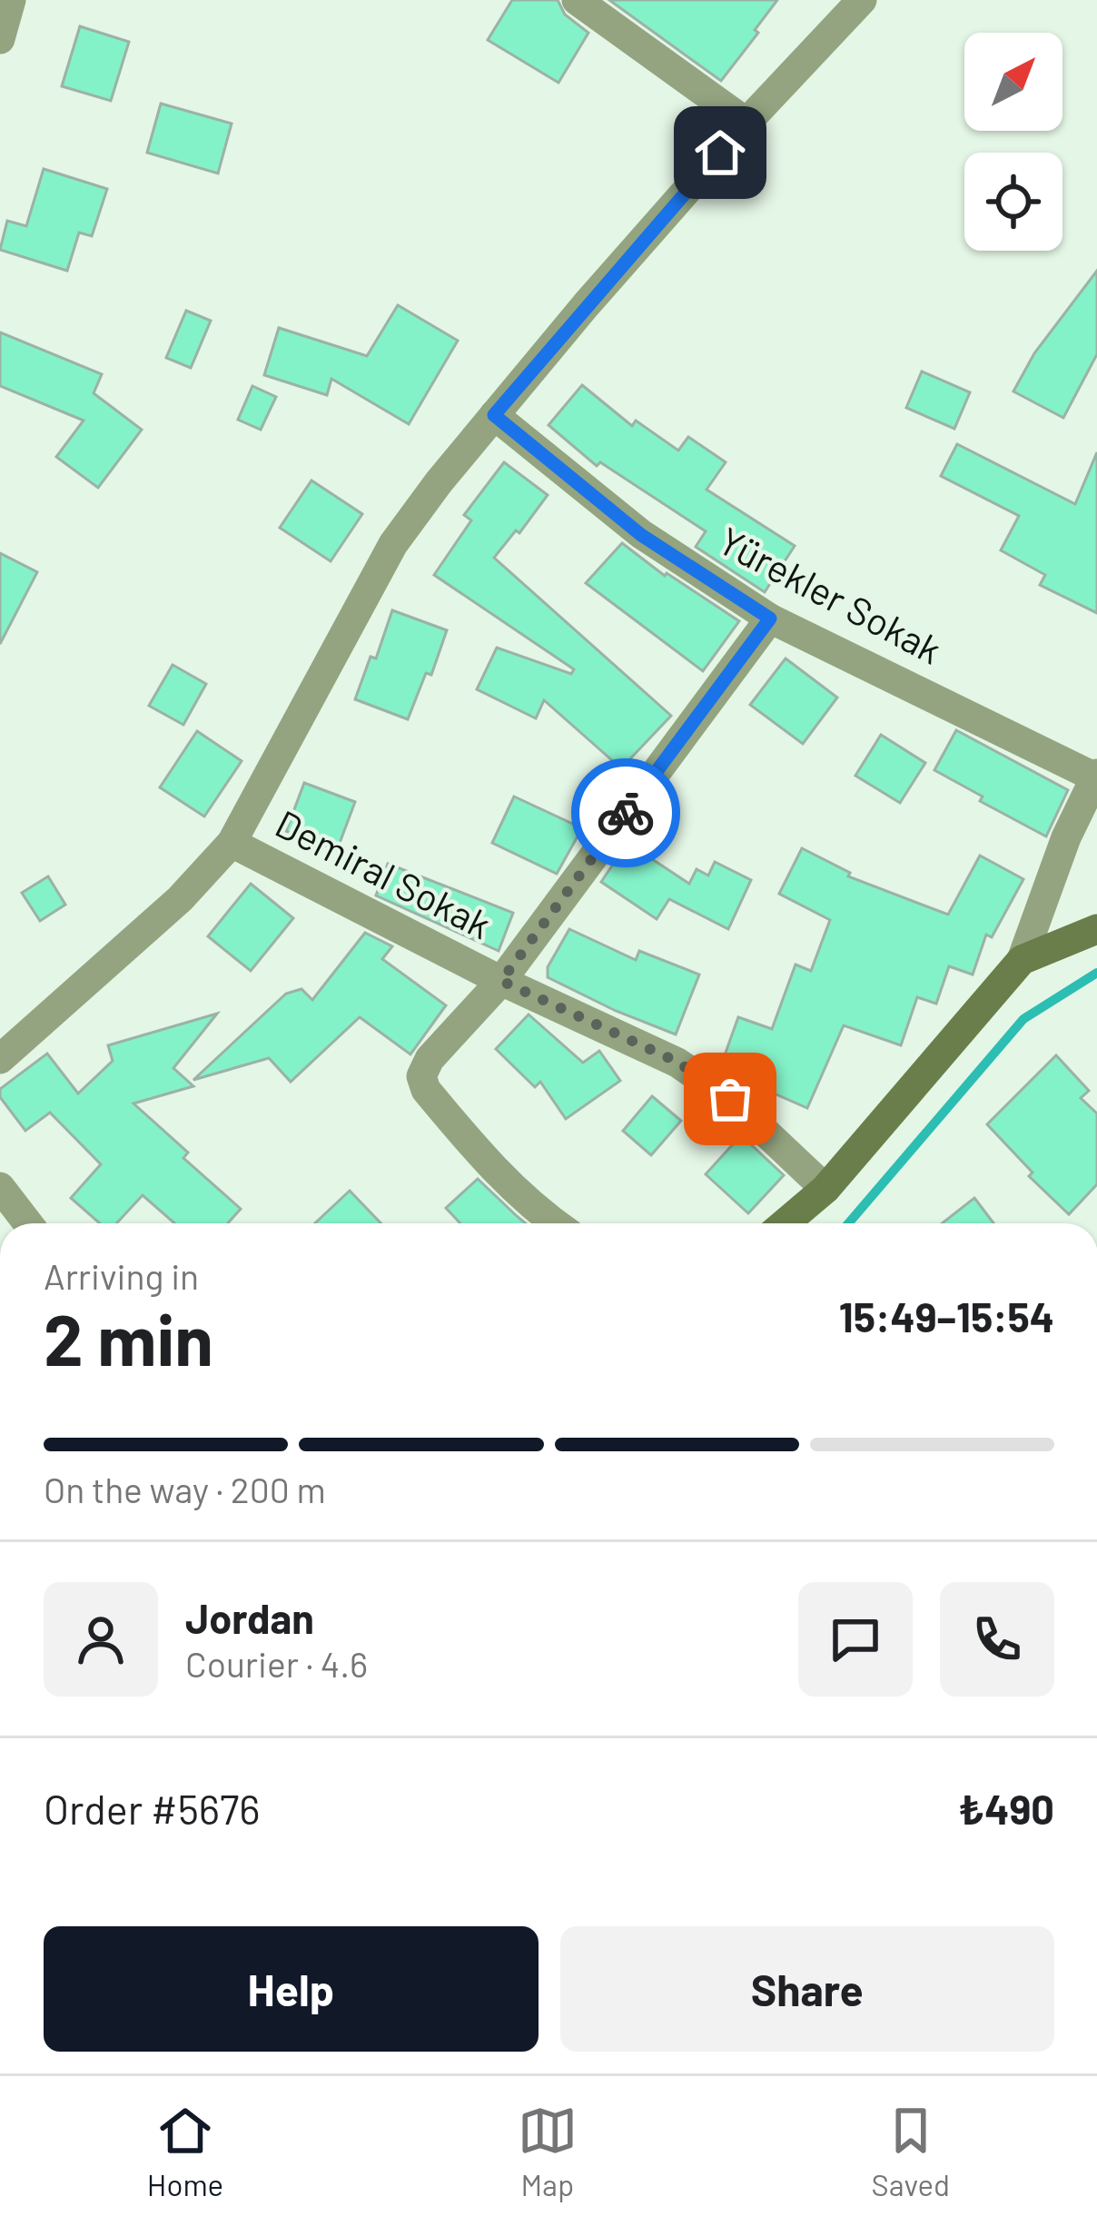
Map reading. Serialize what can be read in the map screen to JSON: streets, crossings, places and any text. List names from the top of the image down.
{
  "streets": {
    "street": ["Yürekler Sokak", "Demiral Sokak"]
  },
  "north": "top right",
  "page": {
    "heading": ["2 min", "Arriving in", "15:49–15:54"],
    "panel": [
      "Jordan",
      "Courier · 4.6",
      "Order #5676",
      "₺490"
    ],
    "bar": "On the way · 200 m",
    "buttons": ["Help", "Share"],
    "tabs": ["Home", "Map", "Saved"]
  }
}
